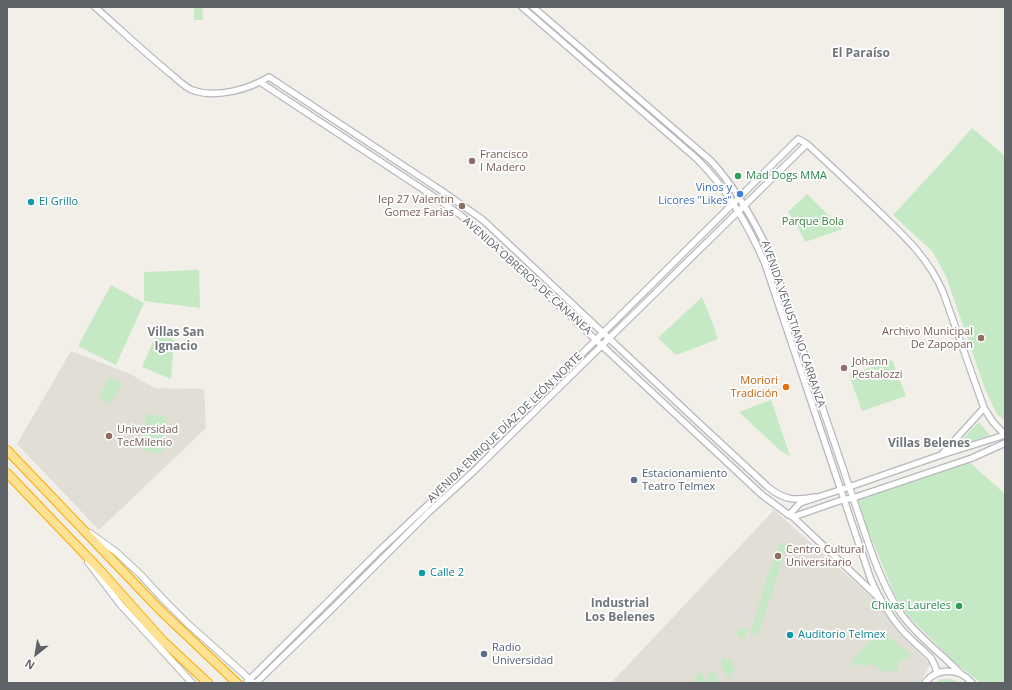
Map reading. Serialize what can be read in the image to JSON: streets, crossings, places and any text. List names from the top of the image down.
{
  "streets": {
    "street": ["AVENIDA OBREROS DE CANANEA", "AVENIDA VENUSTIANO CARRANZA", "AVENIDA ENRIQUE DÍAZ DE LEÓN NORTE"]
  },
  "crossings": [
    ["AVENIDA OBREROS DE CANANEA", "AVENIDA VENUSTIANO CARRANZA"],
    ["AVENIDA OBREROS DE CANANEA", "AVENIDA ENRIQUE DÍAZ DE LEÓN NORTE"],
    ["AVENIDA VENUSTIANO CARRANZA", "AVENIDA ENRIQUE DÍAZ DE LEÓN NORTE"]
  ],
  "districts": [
    "El Paraíso",
    "Villas San Ignacio",
    "Villas Belenes",
    "Industrial Los Belenes"
  ],
  "parks": ["Parque Bola"],
  "places": [
    "Francisco I Madero",
    "Mad Dogs MMA",
    "Vinos y Licores \"Likes\"",
    "El Grillo",
    "Iep 27 Valentin Gomez Farias",
    "Archivo Municipal De Zapopan",
    "Johann Pestalozzi",
    "Moriori Tradición",
    "Universidad TecMilenio",
    "Estacionamiento Teatro Telmex",
    "Centro Cultural Universitario",
    "Calle 2",
    "Chivas Laureles",
    "Auditorio Telmex",
    "Radio Universidad"
  ],
  "north": "bottom left"
}
